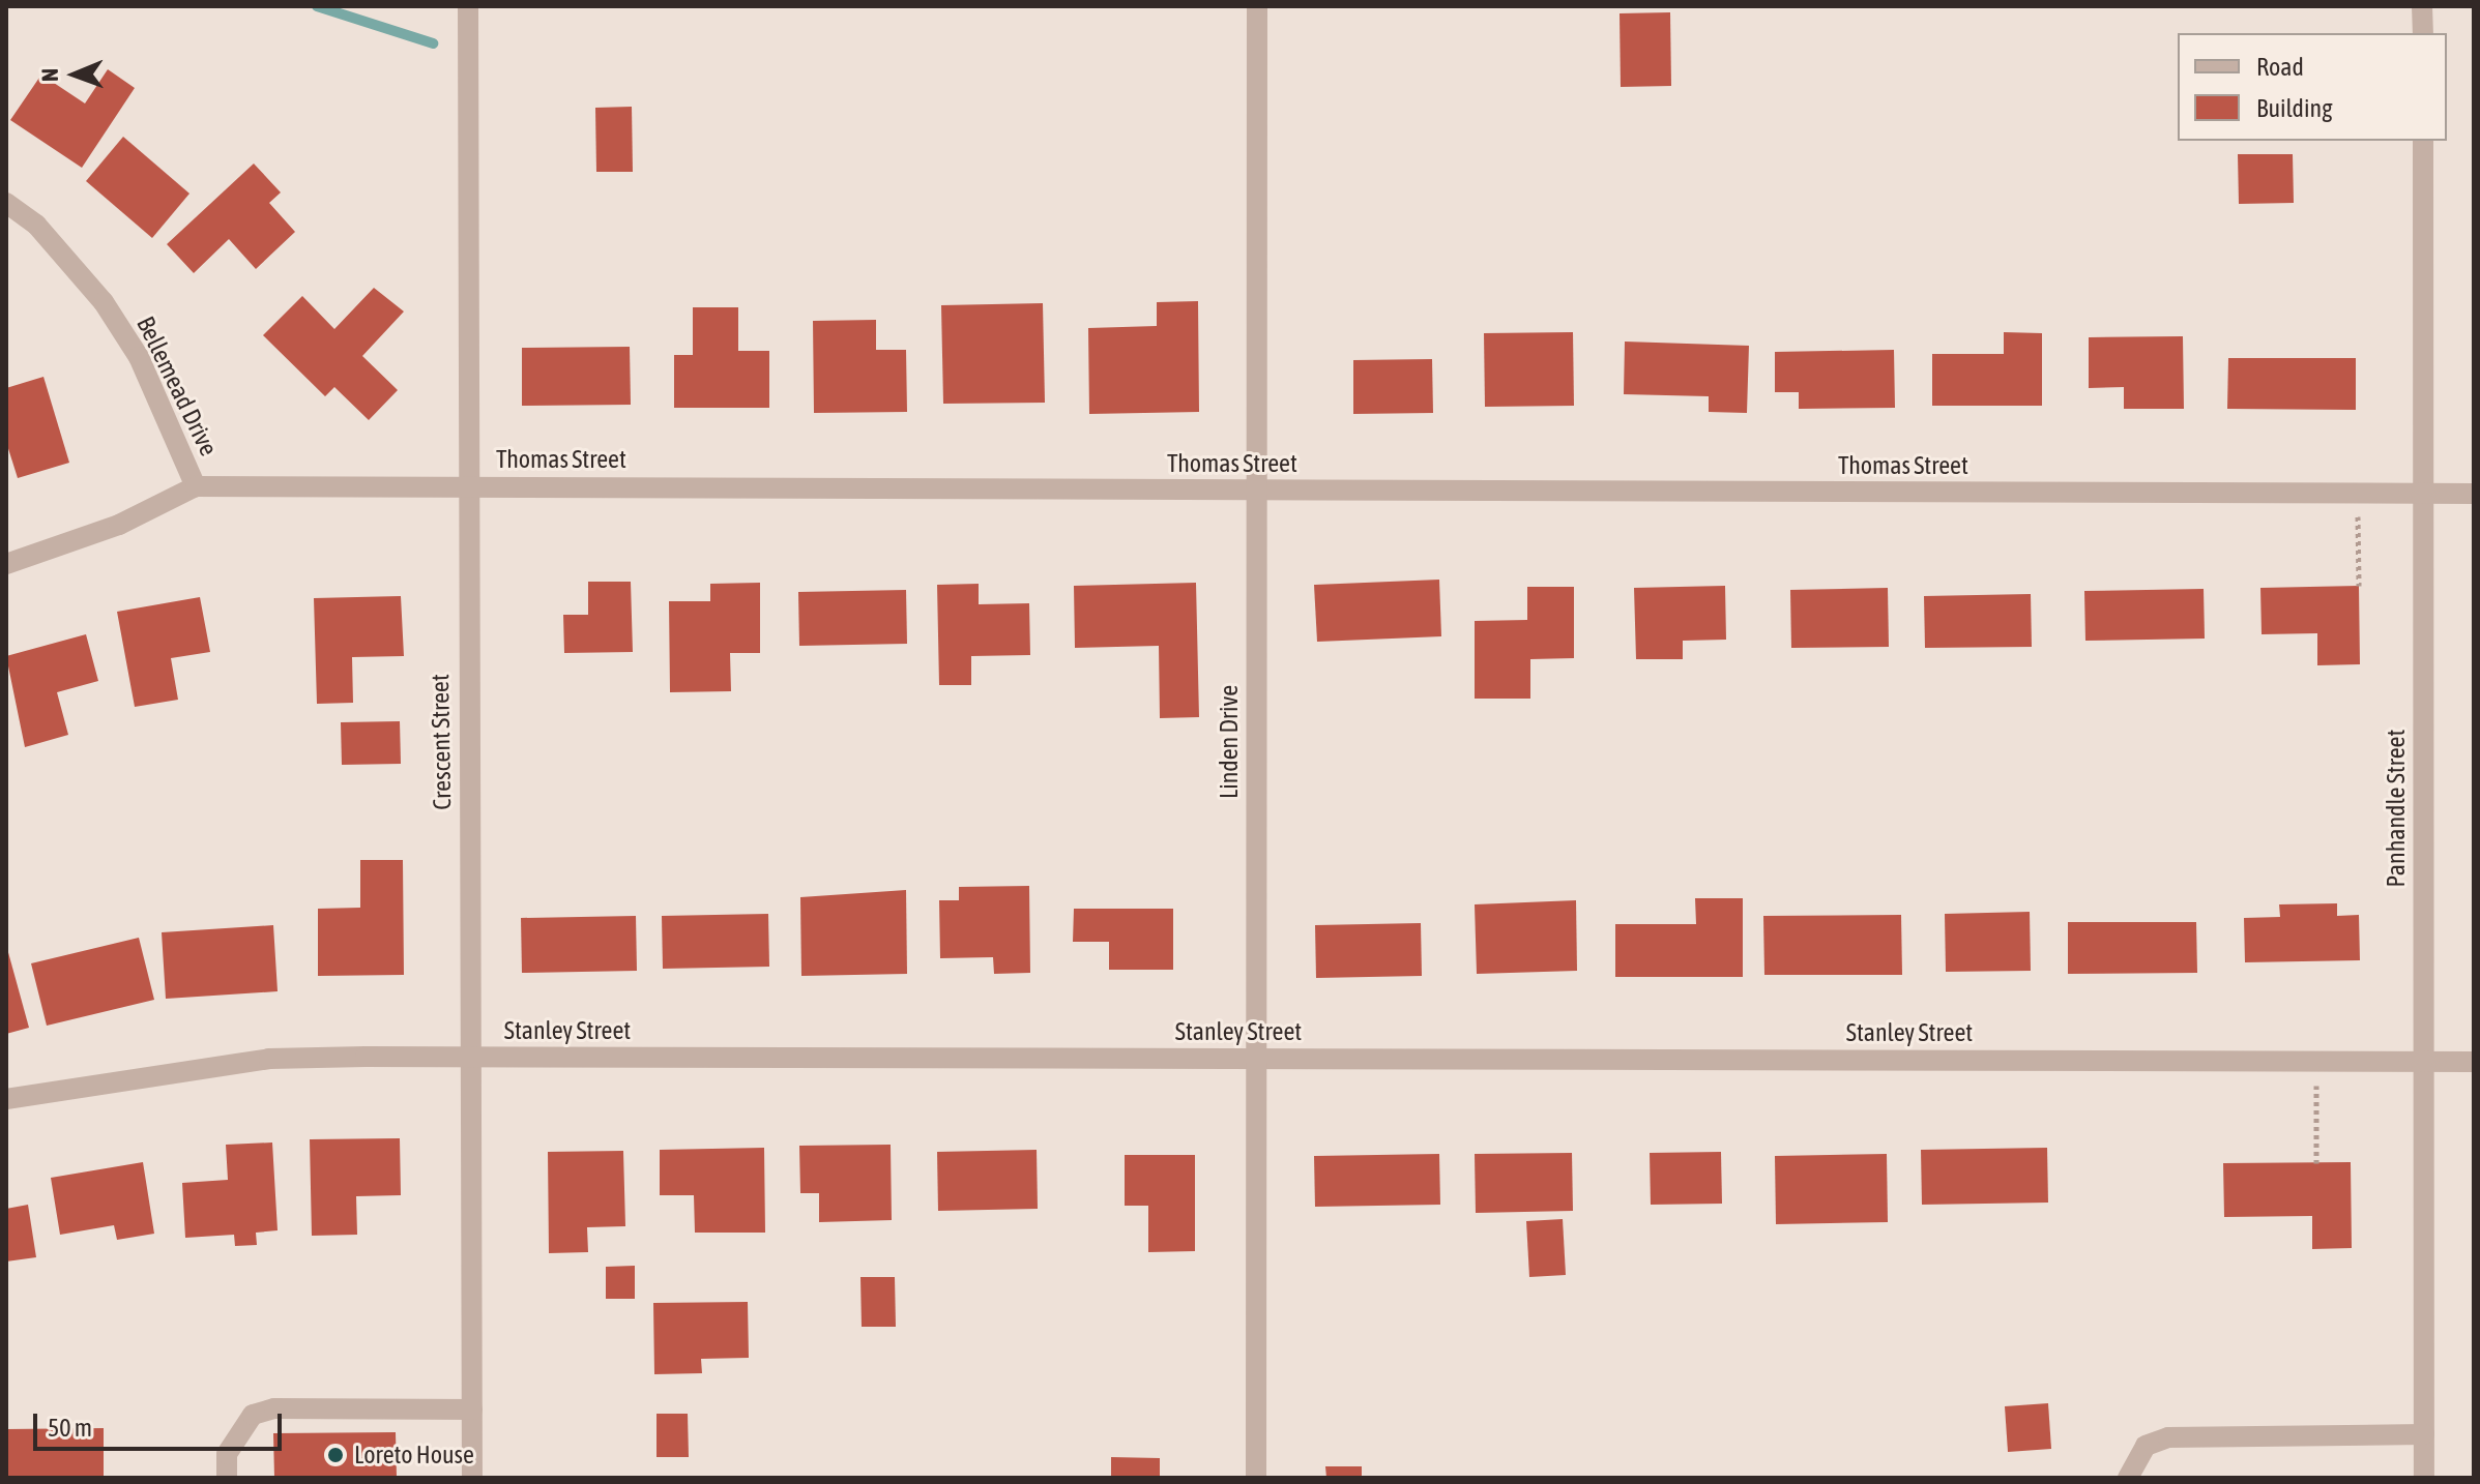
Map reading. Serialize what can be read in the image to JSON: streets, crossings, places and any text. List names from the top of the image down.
{
  "streets": {
    "street": [
      "Bellemead Drive",
      "Thomas Street",
      "Crescent Street",
      "Linden Drive",
      "Panhandle Street",
      "Stanley Street"
    ]
  },
  "crossings": [
    ["Bellemead Drive", "Thomas Street"],
    ["Thomas Street", "Crescent Street"],
    ["Thomas Street", "Linden Drive"],
    ["Thomas Street", "Panhandle Street"],
    ["Crescent Street", "Stanley Street"],
    ["Linden Drive", "Stanley Street"],
    ["Panhandle Street", "Stanley Street"]
  ],
  "places": ["Loreto House"],
  "legend": ["Road", "Building"],
  "scale_bar": "50 m",
  "north": "left"
}
